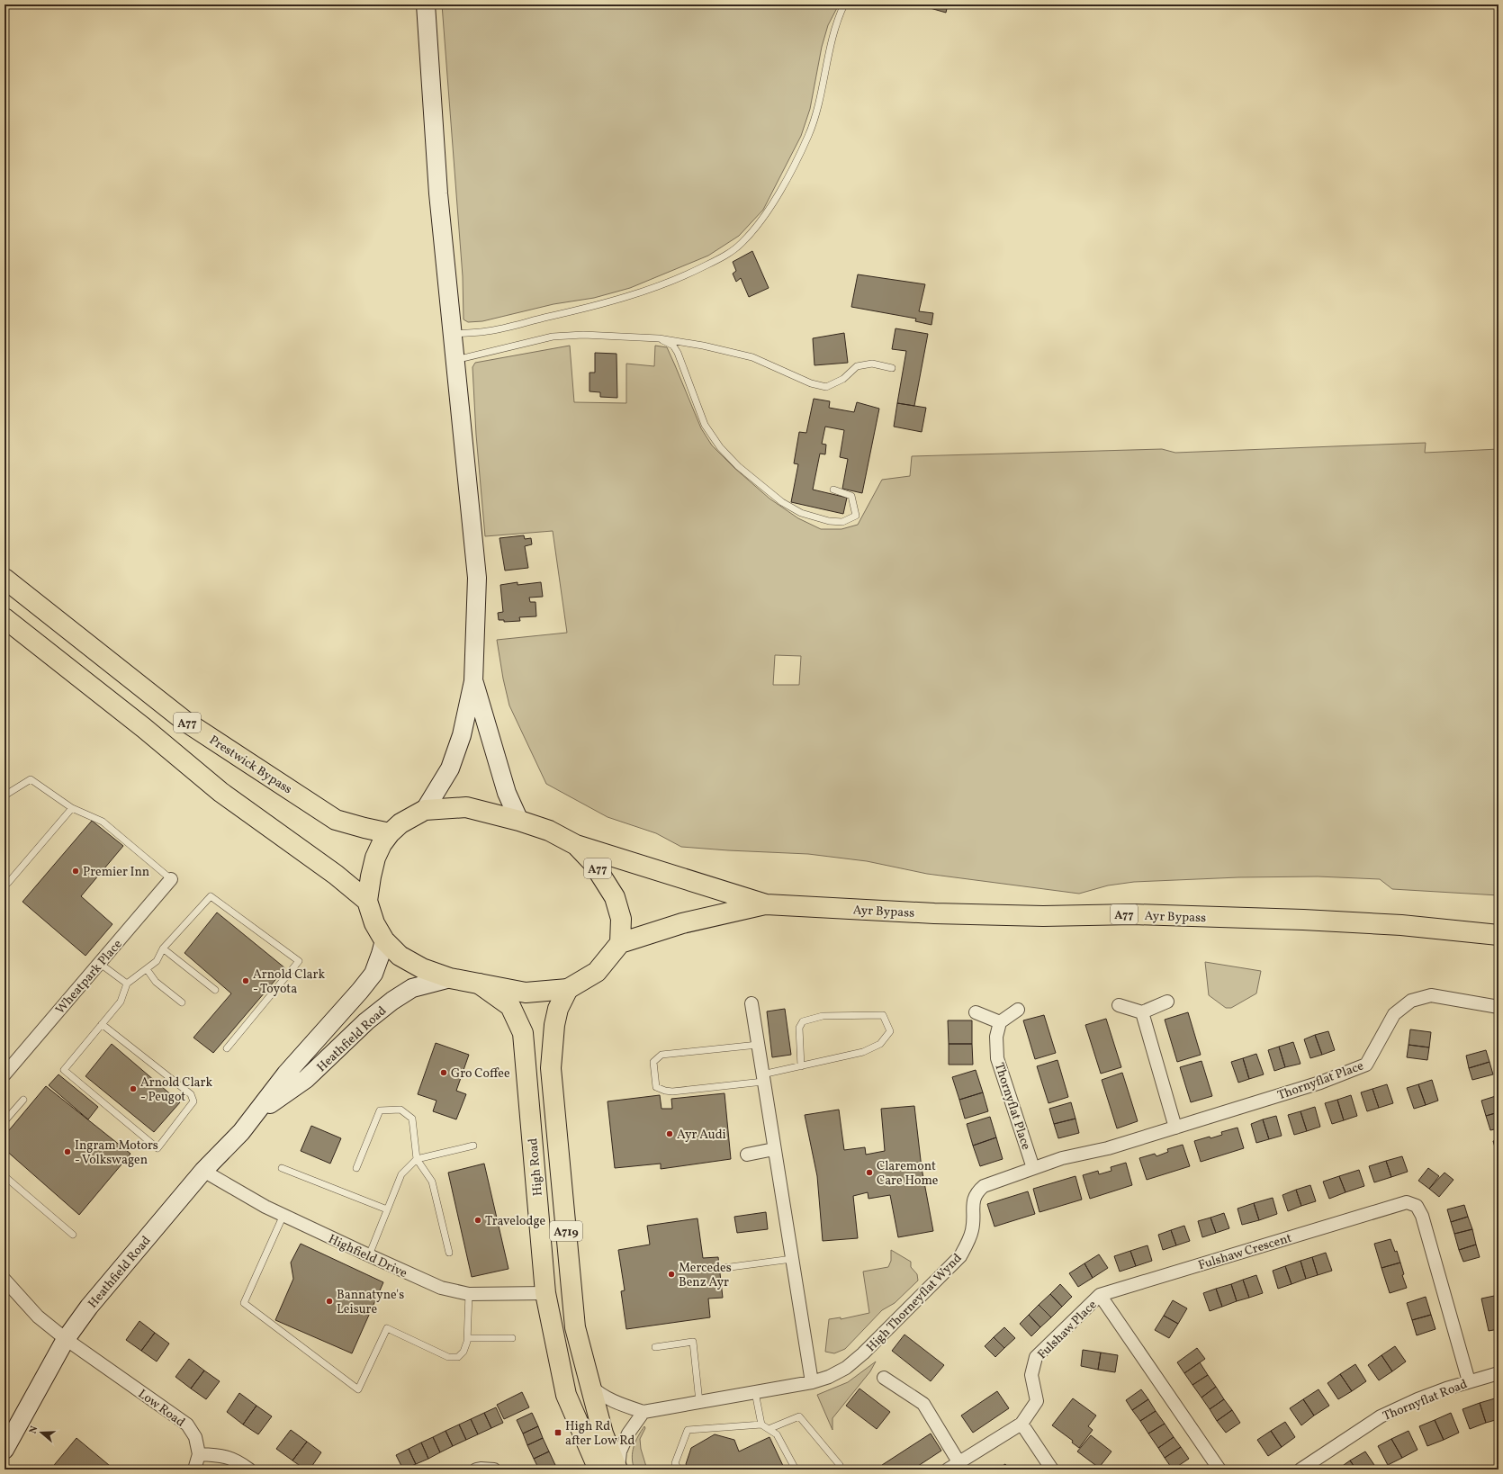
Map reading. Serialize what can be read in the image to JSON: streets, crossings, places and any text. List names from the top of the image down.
{
  "streets": {
    "main road": [
      "A77",
      "Prestwick Bypass",
      "Ayr Bypass",
      "Heathfield Road",
      "High Road",
      "A719"
    ],
    "street": [
      "Wheatpark Place",
      "Thornyflat Place",
      "Fulshaw Crescent",
      "Highfield Drive",
      "High Thorneyflat Wynd",
      "Fulshaw Place",
      "Thornyflat Road",
      "Low Road"
    ]
  },
  "crossings": [
    ["A77", "Prestwick Bypass"],
    ["A77", "Ayr Bypass"],
    ["A77", "Heathfield Road"],
    ["A77", "High Road"],
    ["Heathfield Road", "Highfield Drive"],
    ["Heathfield Road", "Low Road"],
    ["Thornyflat Place", "High Thorneyflat Wynd"],
    ["High Road", "Highfield Drive"],
    ["High Road", "High Thorneyflat Wynd"],
    ["Fulshaw Crescent", "Fulshaw Place"],
    ["Fulshaw Crescent", "Thornyflat Road"]
  ],
  "places": {
    "other": [
      "Premier Inn",
      "Arnold Clark - Toyota",
      "Gro Coffee",
      "Arnold Clark - Peugot",
      "Ayr Audi",
      "Ingram Motors - Volkswagen",
      "Claremont Care Home",
      "Travelodge",
      "Mercedes Benz Ayr",
      "Bannatyne's Leisure"
    ],
    "transit": ["High Rd after Low Rd"]
  },
  "north": "left"
}
